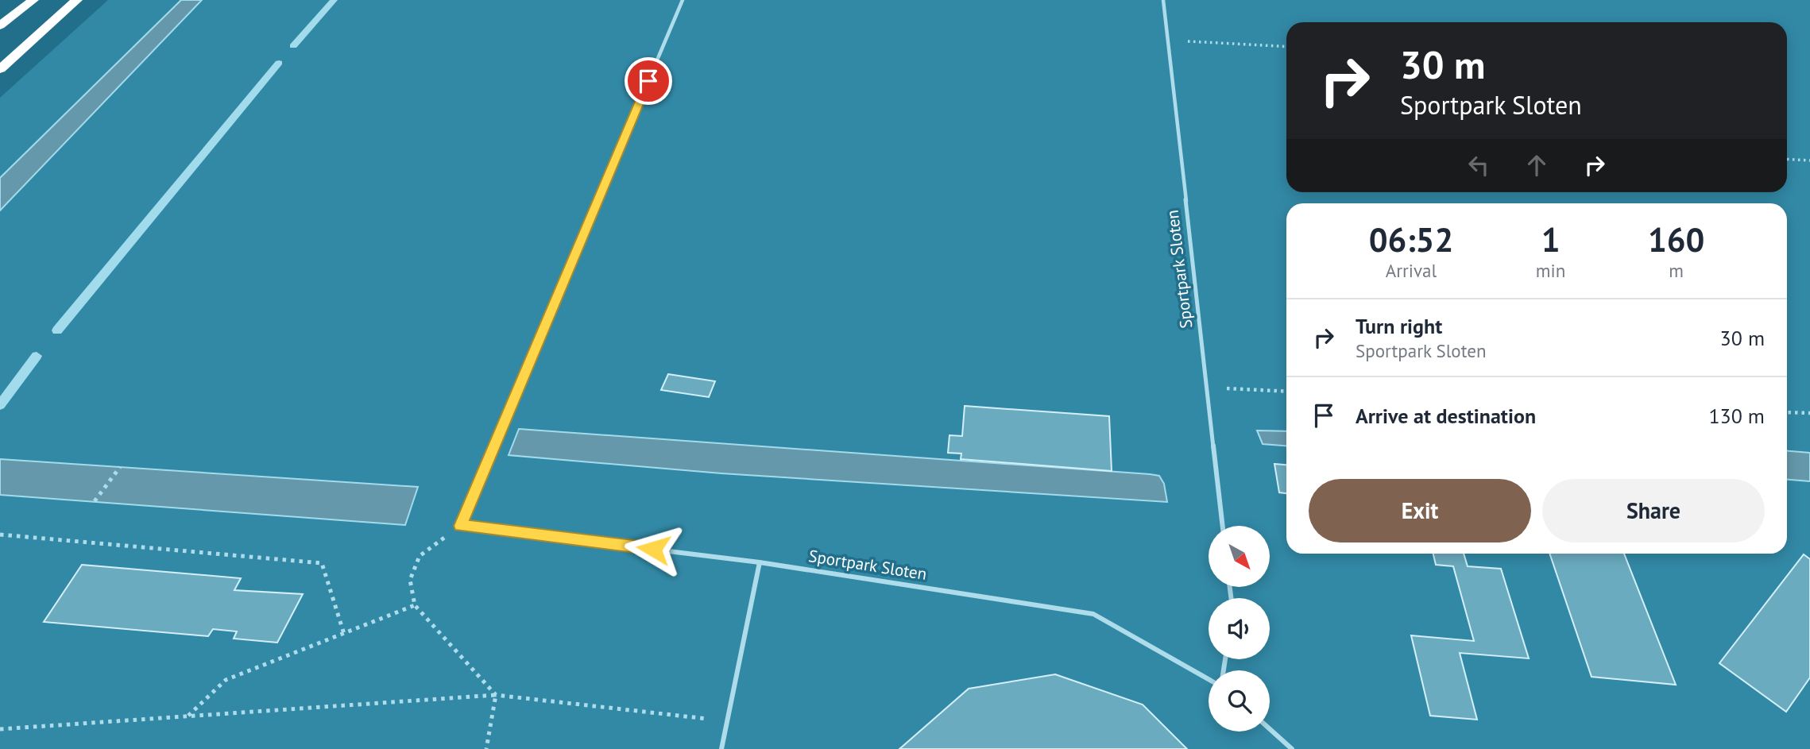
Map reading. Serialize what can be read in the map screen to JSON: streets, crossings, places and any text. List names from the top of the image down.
{
  "streets": {
    "lane": ["Sportpark Sloten"]
  },
  "north": "bottom right",
  "page": {
    "turn": ["30 m", "Sportpark Sloten"],
    "eta": [
      "06:52",
      "Arrival",
      "1",
      "min",
      "160",
      "m"
    ],
    "list": [
      {
        "name": "Turn right",
        "note": "Sportpark Sloten",
        "value": "30 m"
      },
      {
        "name": "Arrive at destination",
        "value": "130 m"
      }
    ],
    "buttons": ["Exit", "Share"]
  }
}
